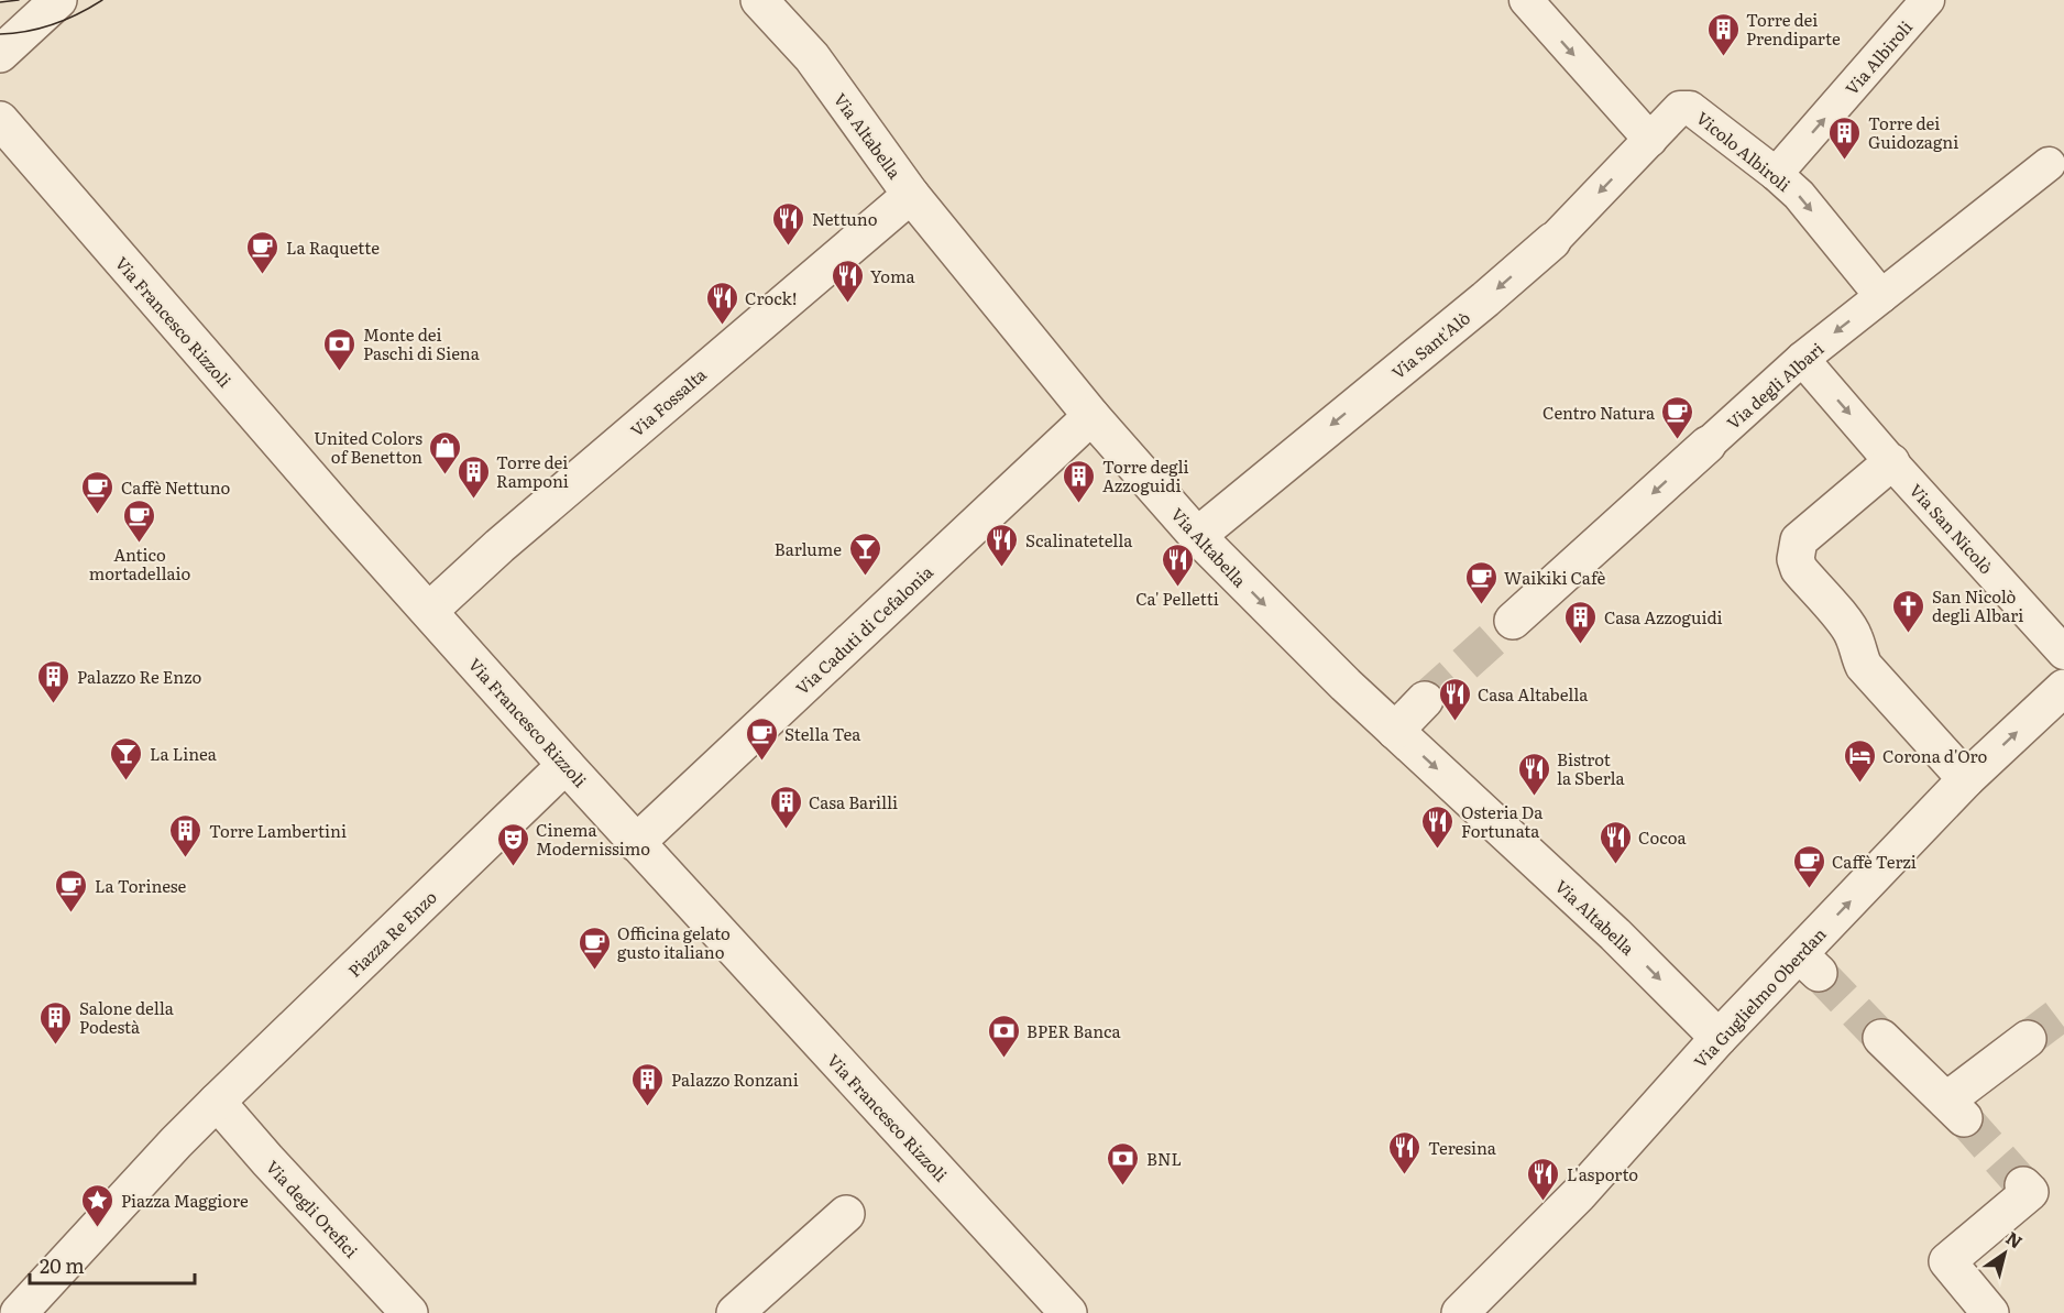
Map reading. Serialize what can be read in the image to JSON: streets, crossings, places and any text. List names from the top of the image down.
{
  "streets": {
    "street": [
      "Via Altabella",
      "Via Francesco Rizzoli",
      "Via Sant'Alò",
      "Via degli Albari",
      "Via Fossalta",
      "Via Caduti di Cefalonia",
      "Piazza Re Enzo",
      "Via Guglielmo Oberdan",
      "Via degli Orefici"
    ],
    "lane": ["Via Albiroli", "Vicolo Albiroli", "Via San Nicolò"]
  },
  "crossings": [
    ["Via Albiroli", "Vicolo Albiroli"],
    ["Via Altabella", "Via Sant'Alò"],
    ["Via Altabella", "Via Fossalta"],
    ["Via Altabella", "Via Caduti di Cefalonia"],
    ["Via Altabella", "Via Guglielmo Oberdan"],
    ["Vicolo Albiroli", "Via Sant'Alò"],
    ["Vicolo Albiroli", "Via degli Albari"],
    ["Via Francesco Rizzoli", "Via Fossalta"],
    ["Via Francesco Rizzoli", "Via Caduti di Cefalonia"],
    ["Via Francesco Rizzoli", "Piazza Re Enzo"],
    ["Via degli Albari", "Via San Nicolò"],
    ["Piazza Re Enzo", "Via degli Orefici"]
  ],
  "one_way": [
    "Via Albiroli",
    "Via Altabella",
    "Vicolo Albiroli",
    "Via Sant'Alò",
    "Via degli Albari",
    "Via Guglielmo Oberdan"
  ],
  "places": {
    "building": [
      "Torre dei Prendiparte",
      "Torre dei Guidozagni",
      "Torre dei Ramponi",
      "Torre degli Azzoguidi",
      "Casa Azzoguidi",
      "Palazzo Re Enzo",
      "Casa Barilli",
      "Torre Lambertini",
      "Salone della Podestà",
      "Palazzo Ronzani"
    ],
    "restaurant": [
      "Nettuno",
      "Yoma",
      "Crock!",
      "Scalinatetella",
      "Ca' Pelletti",
      "Casa Altabella",
      "Bistrot la Sberla",
      "Osteria Da Fortunata",
      "Cocoa",
      "Teresina",
      "L'asporto"
    ],
    "cafe": [
      "La Raquette",
      "Centro Natura",
      "Caffè Nettuno",
      "Antico mortadellaio",
      "Waikiki Cafè",
      "Stella Tea",
      "Caffè Terzi",
      "La Torinese",
      "Officina gelato gusto italiano"
    ],
    "bank": ["Monte dei Paschi di Siena", "BPER Banca", "BNL"],
    "shop": ["United Colors of Benetton"],
    "bar": ["Barlume", "La Linea"],
    "church": ["San Nicolò degli Albari"],
    "hotel": ["Corona d'Oro"],
    "theatre": ["Cinema Modernissimo"],
    "place": ["Piazza Maggiore"]
  },
  "scale_bar": "20 m",
  "north": "top right"
}
